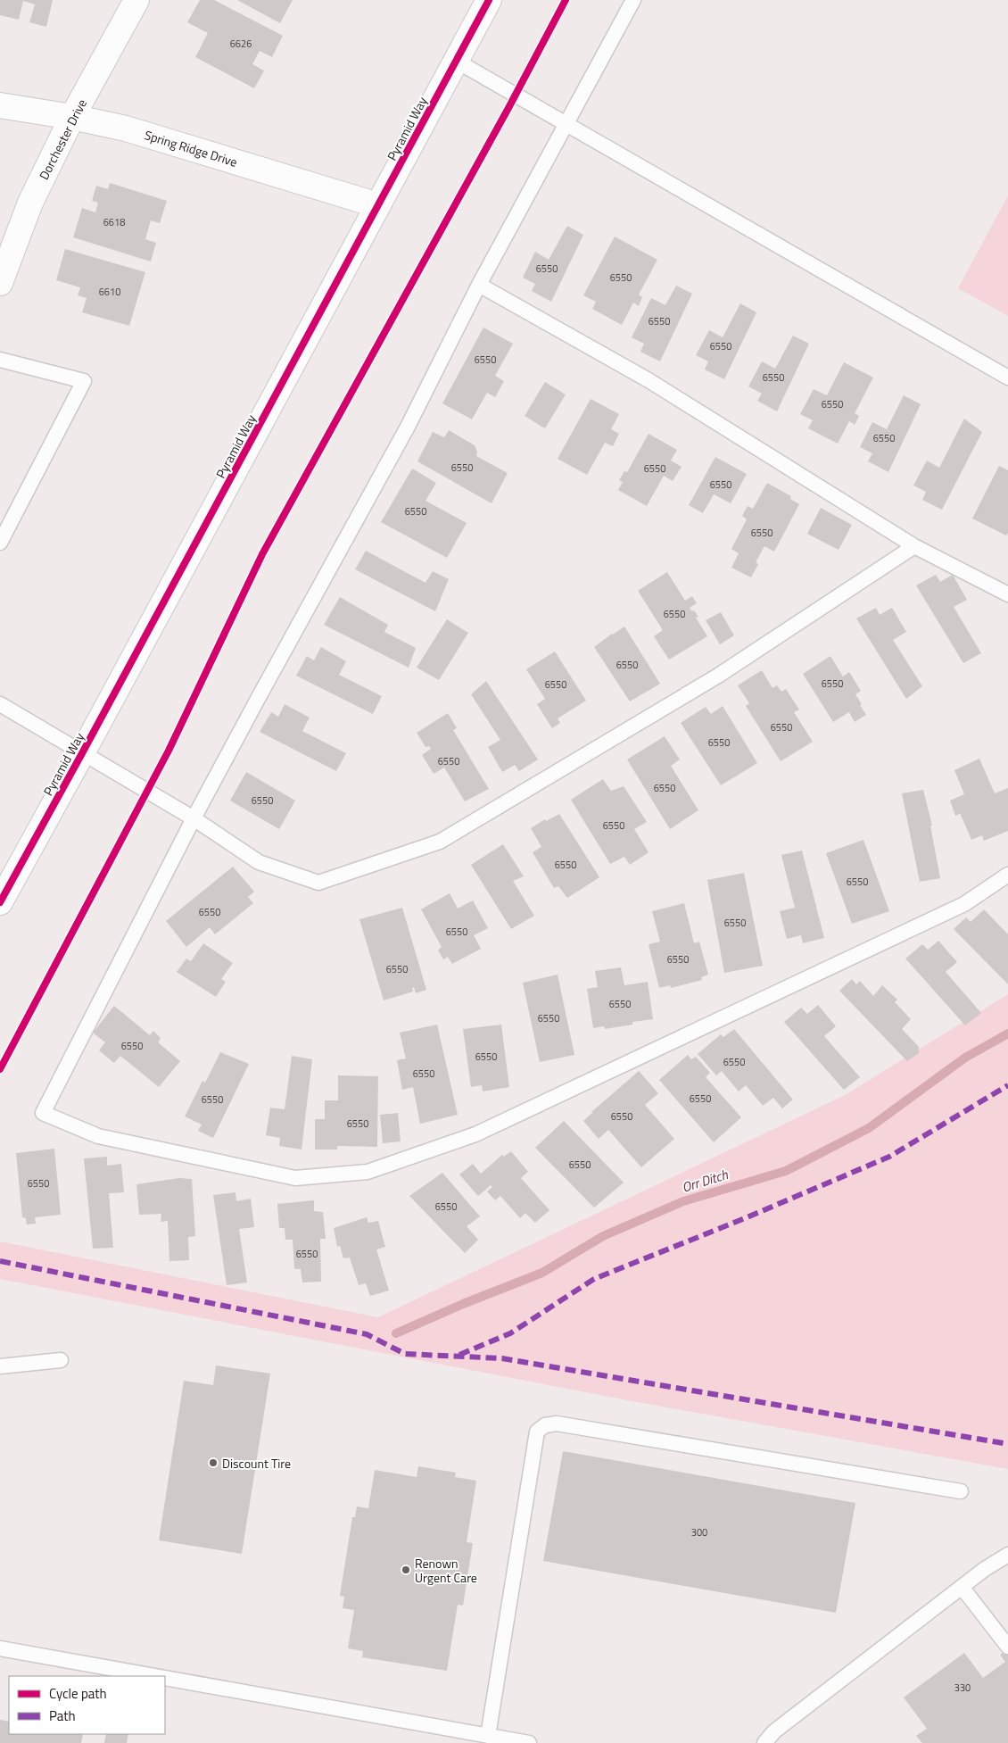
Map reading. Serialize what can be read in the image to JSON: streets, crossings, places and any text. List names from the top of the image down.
{
  "streets": {
    "main road": ["Pyramid Way", "Dorchester Drive", "Spring Ridge Drive"]
  },
  "crossings": [
    ["Pyramid Way", "Spring Ridge Drive"],
    ["Dorchester Drive", "Spring Ridge Drive"]
  ],
  "water": ["Orr Ditch"],
  "places": ["Discount Tire", "Renown Urgent Care"],
  "house_numbers": [
    "6626",
    "6618",
    "6550",
    "6550",
    "6610",
    "6550",
    "6550",
    "6550",
    "6550",
    "6550",
    "6550",
    "6550",
    "6550",
    "6550",
    "6550",
    "6550",
    "6550",
    "6550",
    "6550",
    "6550",
    "6550",
    "6550",
    "6550",
    "6550",
    "6550",
    "6550",
    "6550",
    "6550",
    "6550",
    "6550",
    "6550",
    "6550",
    "6550",
    "6550",
    "6550",
    "6550",
    "6550",
    "6550",
    "6550",
    "6550",
    "6550",
    "6550",
    "6550",
    "6550",
    "6550",
    "6550",
    "6550",
    "300",
    "330"
  ],
  "legend": ["Cycle path", "Path"]
}
